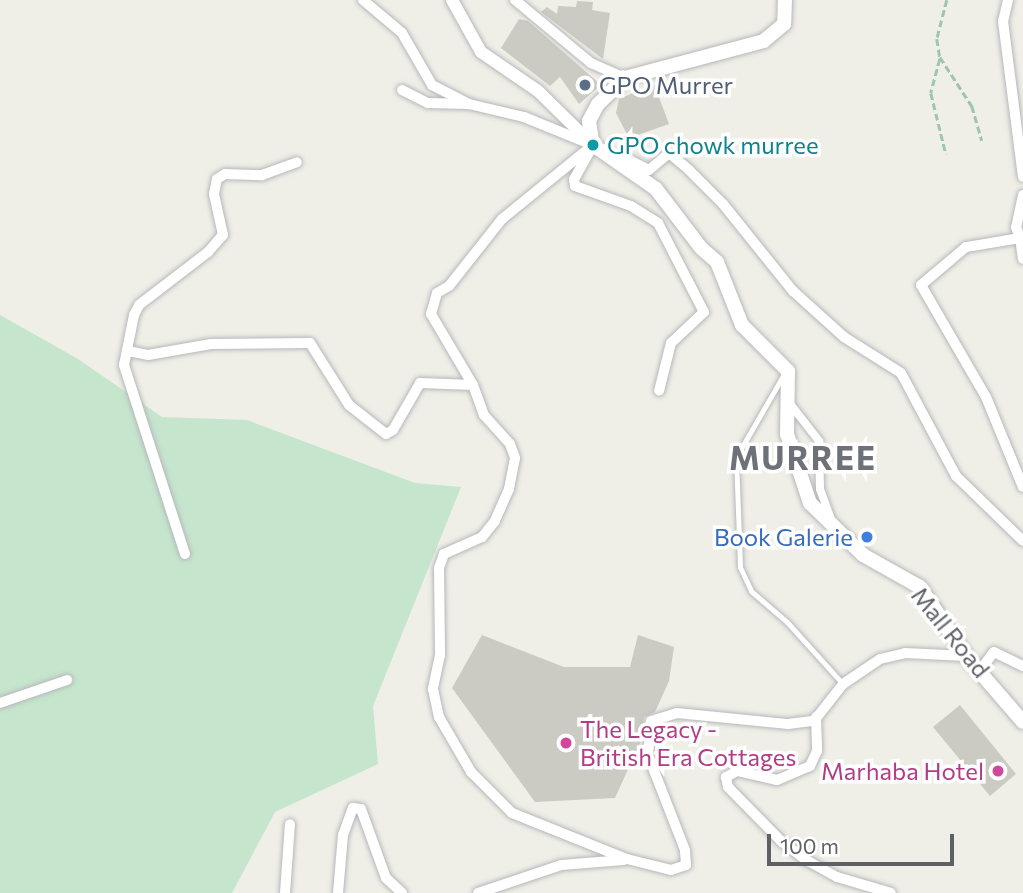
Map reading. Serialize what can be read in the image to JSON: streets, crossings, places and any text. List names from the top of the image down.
{
  "streets": {
    "main road": ["Mall Road"]
  },
  "districts": ["MURREE"],
  "places": [
    "GPO Murrer",
    "GPO chowk murree",
    "Book Galerie",
    "The Legacy - British Era Cottages",
    "Marhaba Hotel"
  ],
  "scale_bar": "100 m"
}
